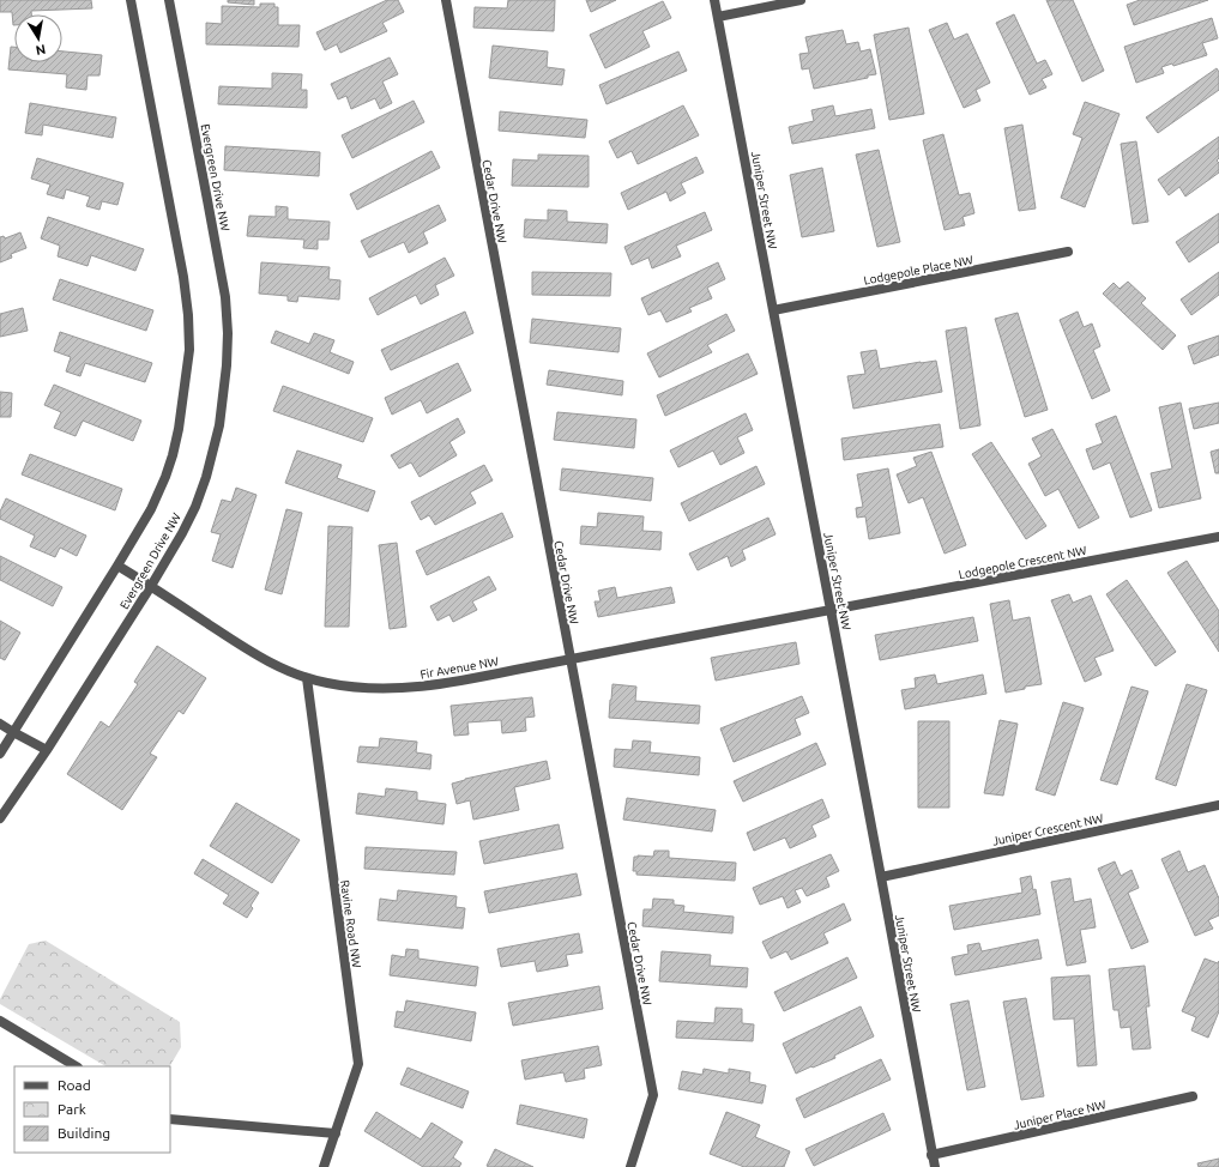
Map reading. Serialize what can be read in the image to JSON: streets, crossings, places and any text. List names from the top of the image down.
{
  "streets": {
    "street": [
      "Evergreen Drive NW",
      "Juniper Street NW",
      "Cedar Drive NW",
      "Lodgepole Place NW",
      "Lodgepole Crescent NW",
      "Fir Avenue NW",
      "Juniper Crescent NW",
      "Ravine Road NW",
      "Juniper Place NW"
    ]
  },
  "crossings": [
    ["Evergreen Drive NW", "Fir Avenue NW"],
    ["Juniper Street NW", "Lodgepole Place NW"],
    ["Juniper Street NW", "Lodgepole Crescent NW"],
    ["Juniper Street NW", "Fir Avenue NW"],
    ["Juniper Street NW", "Juniper Crescent NW"],
    ["Juniper Street NW", "Juniper Place NW"],
    ["Cedar Drive NW", "Fir Avenue NW"],
    ["Lodgepole Crescent NW", "Fir Avenue NW"],
    ["Fir Avenue NW", "Ravine Road NW"]
  ],
  "legend": ["Road", "Park", "Building"],
  "north": "bottom"
}
